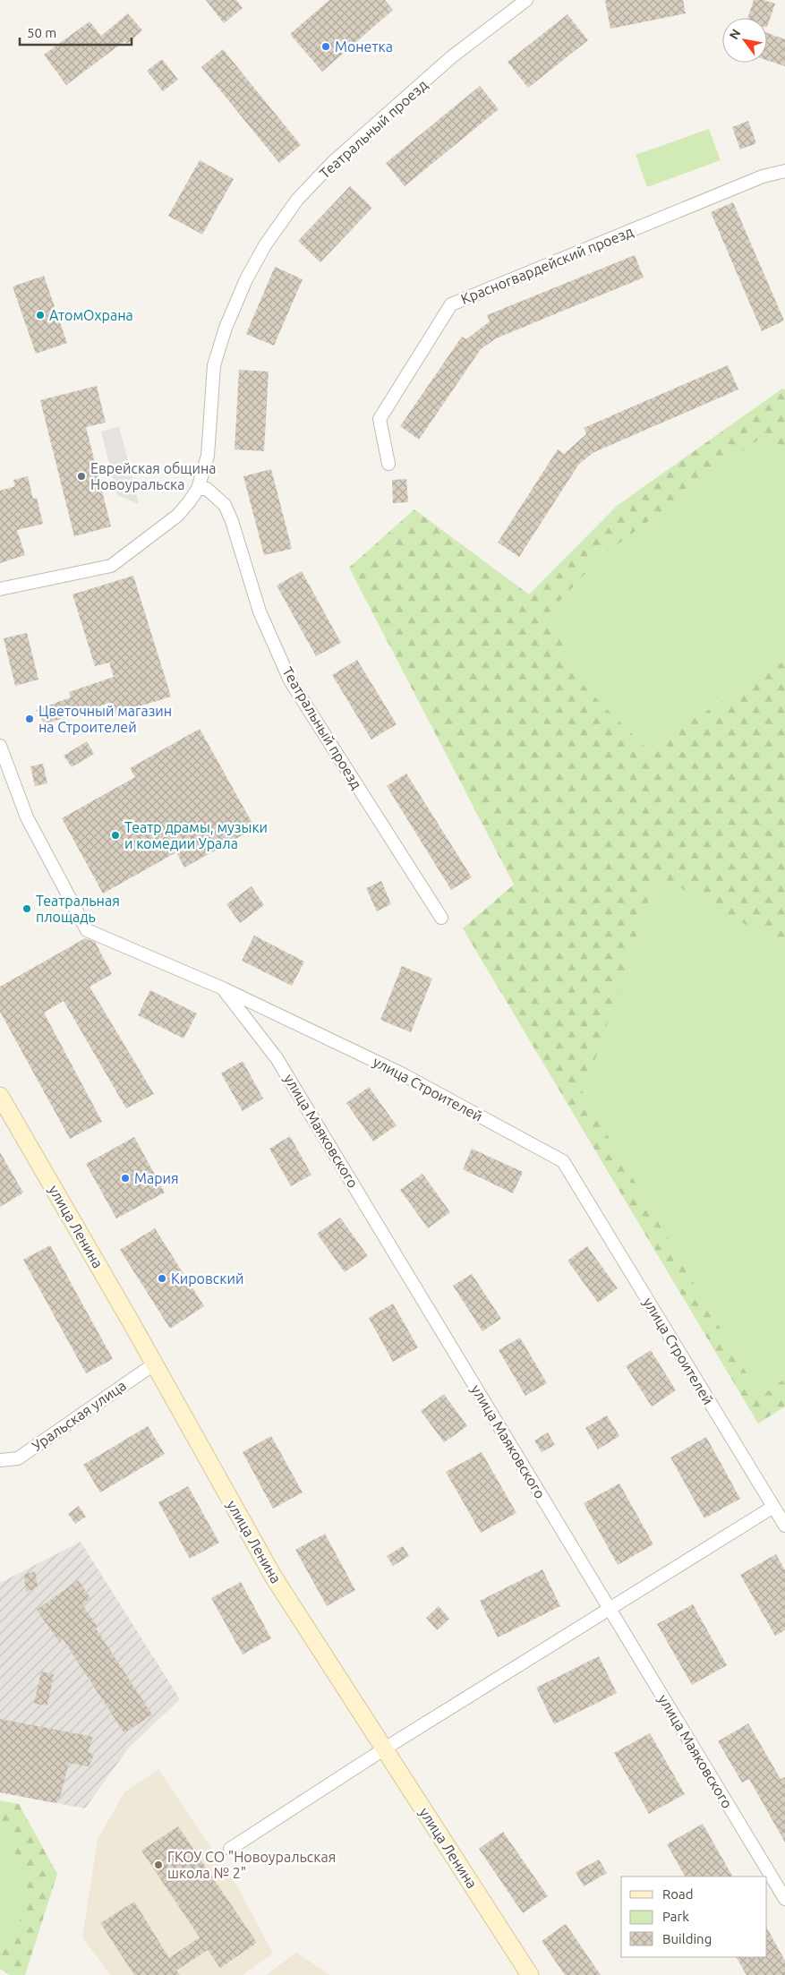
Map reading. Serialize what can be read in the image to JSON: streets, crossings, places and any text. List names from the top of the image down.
{
  "streets": {
    "main road": ["улица Ленина"],
    "street": [
      "Театральный проезд",
      "Красногвардейский проезд",
      "улица Строителей",
      "улица Маяковского",
      "Уральская улица"
    ]
  },
  "crossings": [
    ["улица Строителей", "улица Маяковского"],
    ["улица Ленина", "Уральская улица"]
  ],
  "places": [
    "Монетка",
    "АтомОхрана",
    "Еврейская община Новоуральска",
    "Цветочный магазин на Строителей",
    "Театр драмы, музыки и комедии Урала",
    "Театральная площадь",
    "Мария",
    "Кировский",
    "ГКОУ СО \"Новоуральская школа № 2\""
  ],
  "legend": ["Road", "Park", "Building"],
  "scale_bar": "50 m",
  "north": "top left"
}
